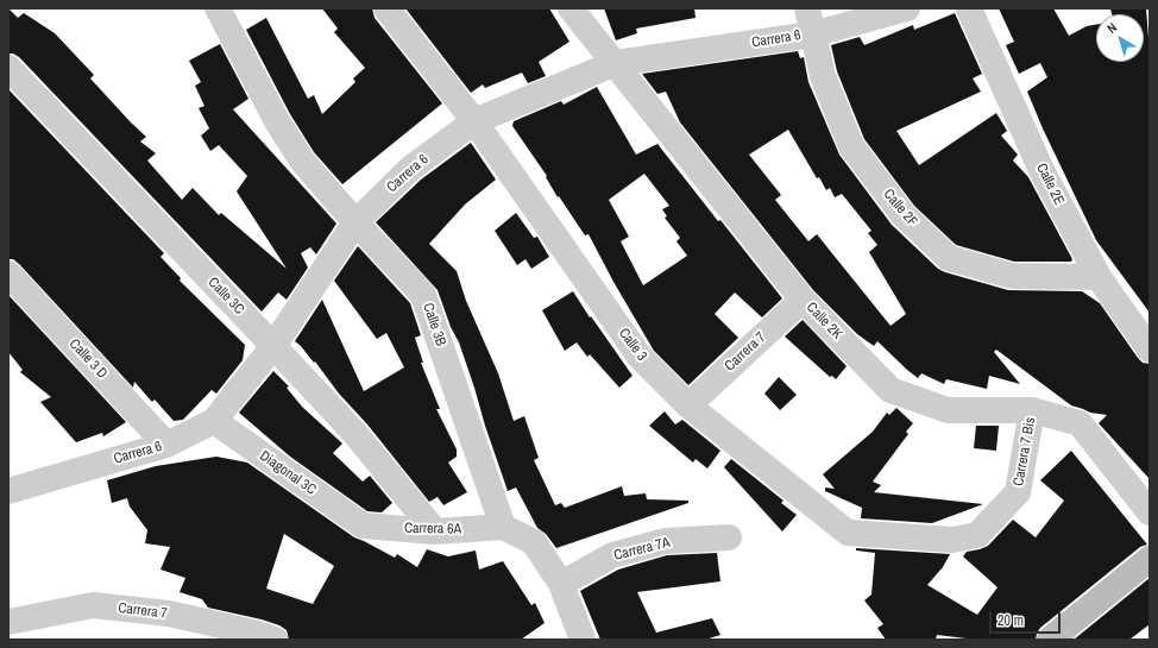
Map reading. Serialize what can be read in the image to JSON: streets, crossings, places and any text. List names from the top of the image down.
{
  "streets": {
    "street": [
      "Carrera 6",
      "Calle 2E",
      "Calle 2F",
      "Calle 3C",
      "Calle 2K",
      "Calle 3B",
      "Calle 3",
      "Carrera 7",
      "Calle 3 D",
      "Carrera 7 Bis",
      "Diagonal 3C",
      "Carrera 6A",
      "Carrera 7A"
    ]
  },
  "crossings": [
    ["Carrera 6", "Calle 2F"],
    ["Carrera 6", "Calle 3C"],
    ["Carrera 6", "Calle 2K"],
    ["Carrera 6", "Calle 3B"],
    ["Carrera 6", "Calle 3"],
    ["Carrera 6", "Calle 3 D"],
    ["Carrera 6", "Diagonal 3C"],
    ["Calle 2E", "Calle 2F"],
    ["Calle 3C", "Carrera 6A"],
    ["Calle 2K", "Carrera 7"],
    ["Calle 2K", "Carrera 7 Bis"],
    ["Calle 3B", "Carrera 6A"],
    ["Calle 3", "Carrera 7"],
    ["Calle 3", "Carrera 7 Bis"],
    ["Diagonal 3C", "Carrera 6A"]
  ],
  "scale_bar": "20 m",
  "north": "top left"
}
